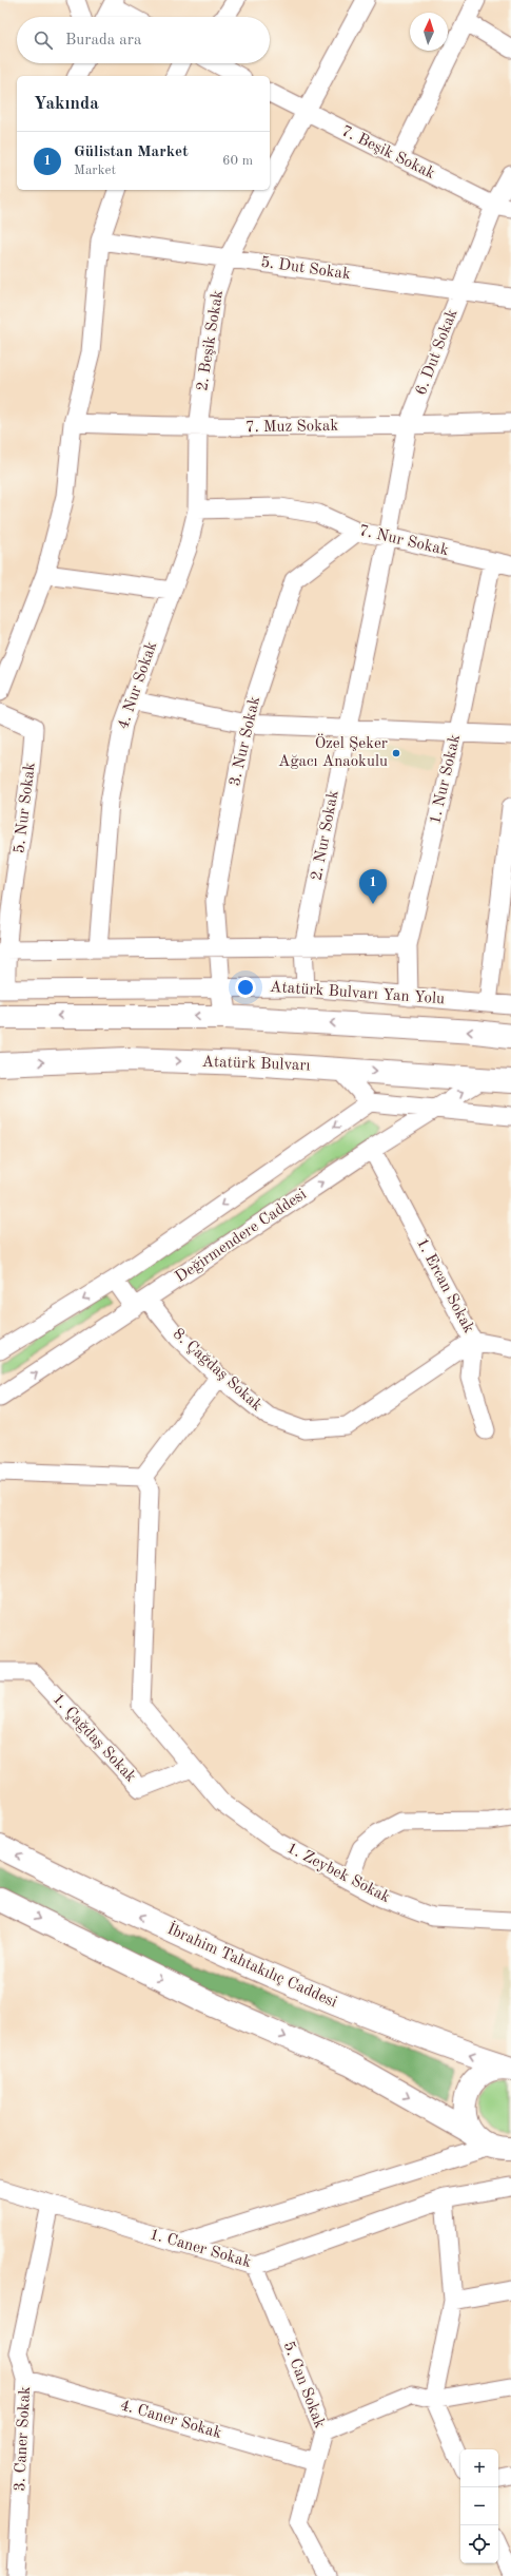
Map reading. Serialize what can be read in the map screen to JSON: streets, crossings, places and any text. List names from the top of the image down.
{
  "streets": {
    "main road": ["Atatürk Bulvarı", "İbrahim Tahtakılıç Caddesi"],
    "street": [
      "7. Beşik Sokak",
      "5. Dut Sokak",
      "2. Beşik Sokak",
      "6. Dut Sokak",
      "7. Muz Sokak",
      "7. Nur Sokak",
      "4. Nur Sokak",
      "3. Nur Sokak",
      "1. Nur Sokak",
      "5. Nur Sokak",
      "2. Nur Sokak",
      "Atatürk Bulvarı Yan Yolu",
      "Değirmendere Caddesi",
      "1. Ercan Sokak",
      "8. Çağdaş Sokak",
      "1. Çağdaş Sokak",
      "1. Zeybek Sokak",
      "1. Caner Sokak",
      "5. Can Sokak",
      "4. Caner Sokak",
      "3. Caner Sokak"
    ]
  },
  "crossings": [
    ["7. Beşik Sokak", "6. Dut Sokak"],
    ["5. Dut Sokak", "2. Beşik Sokak"],
    ["5. Dut Sokak", "6. Dut Sokak"],
    ["2. Beşik Sokak", "7. Muz Sokak"],
    ["2. Beşik Sokak", "4. Nur Sokak"],
    ["6. Dut Sokak", "7. Muz Sokak"],
    ["6. Dut Sokak", "7. Nur Sokak"],
    ["6. Dut Sokak", "2. Nur Sokak"],
    ["7. Muz Sokak", "4. Nur Sokak"],
    ["7. Nur Sokak", "4. Nur Sokak"],
    ["7. Nur Sokak", "3. Nur Sokak"],
    ["7. Nur Sokak", "1. Nur Sokak"],
    ["7. Nur Sokak", "2. Nur Sokak"],
    ["3. Nur Sokak", "Atatürk Bulvarı Yan Yolu"],
    ["1. Nur Sokak", "Atatürk Bulvarı Yan Yolu"],
    ["5. Nur Sokak", "Atatürk Bulvarı Yan Yolu"],
    ["2. Nur Sokak", "Atatürk Bulvarı Yan Yolu"],
    ["Atatürk Bulvarı", "Değirmendere Caddesi"],
    ["Değirmendere Caddesi", "1. Ercan Sokak"],
    ["Değirmendere Caddesi", "8. Çağdaş Sokak"],
    ["1. Ercan Sokak", "8. Çağdaş Sokak"],
    ["1. Çağdaş Sokak", "1. Zeybek Sokak"],
    ["1. Caner Sokak", "5. Can Sokak"],
    ["1. Caner Sokak", "3. Caner Sokak"],
    ["5. Can Sokak", "4. Caner Sokak"],
    ["4. Caner Sokak", "3. Caner Sokak"]
  ],
  "places": ["Özel Şeker Ağacı Anaokulu"],
  "north": "top",
  "page": {
    "search": "Burada ara",
    "heading": "Yakında",
    "list": [
      {
        "mark": "1",
        "name": "Gülistan Market",
        "note": "Market",
        "value": "60 m"
      }
    ],
    "pins": "1",
    "map_buttons": ["+", "−"]
  }
}
